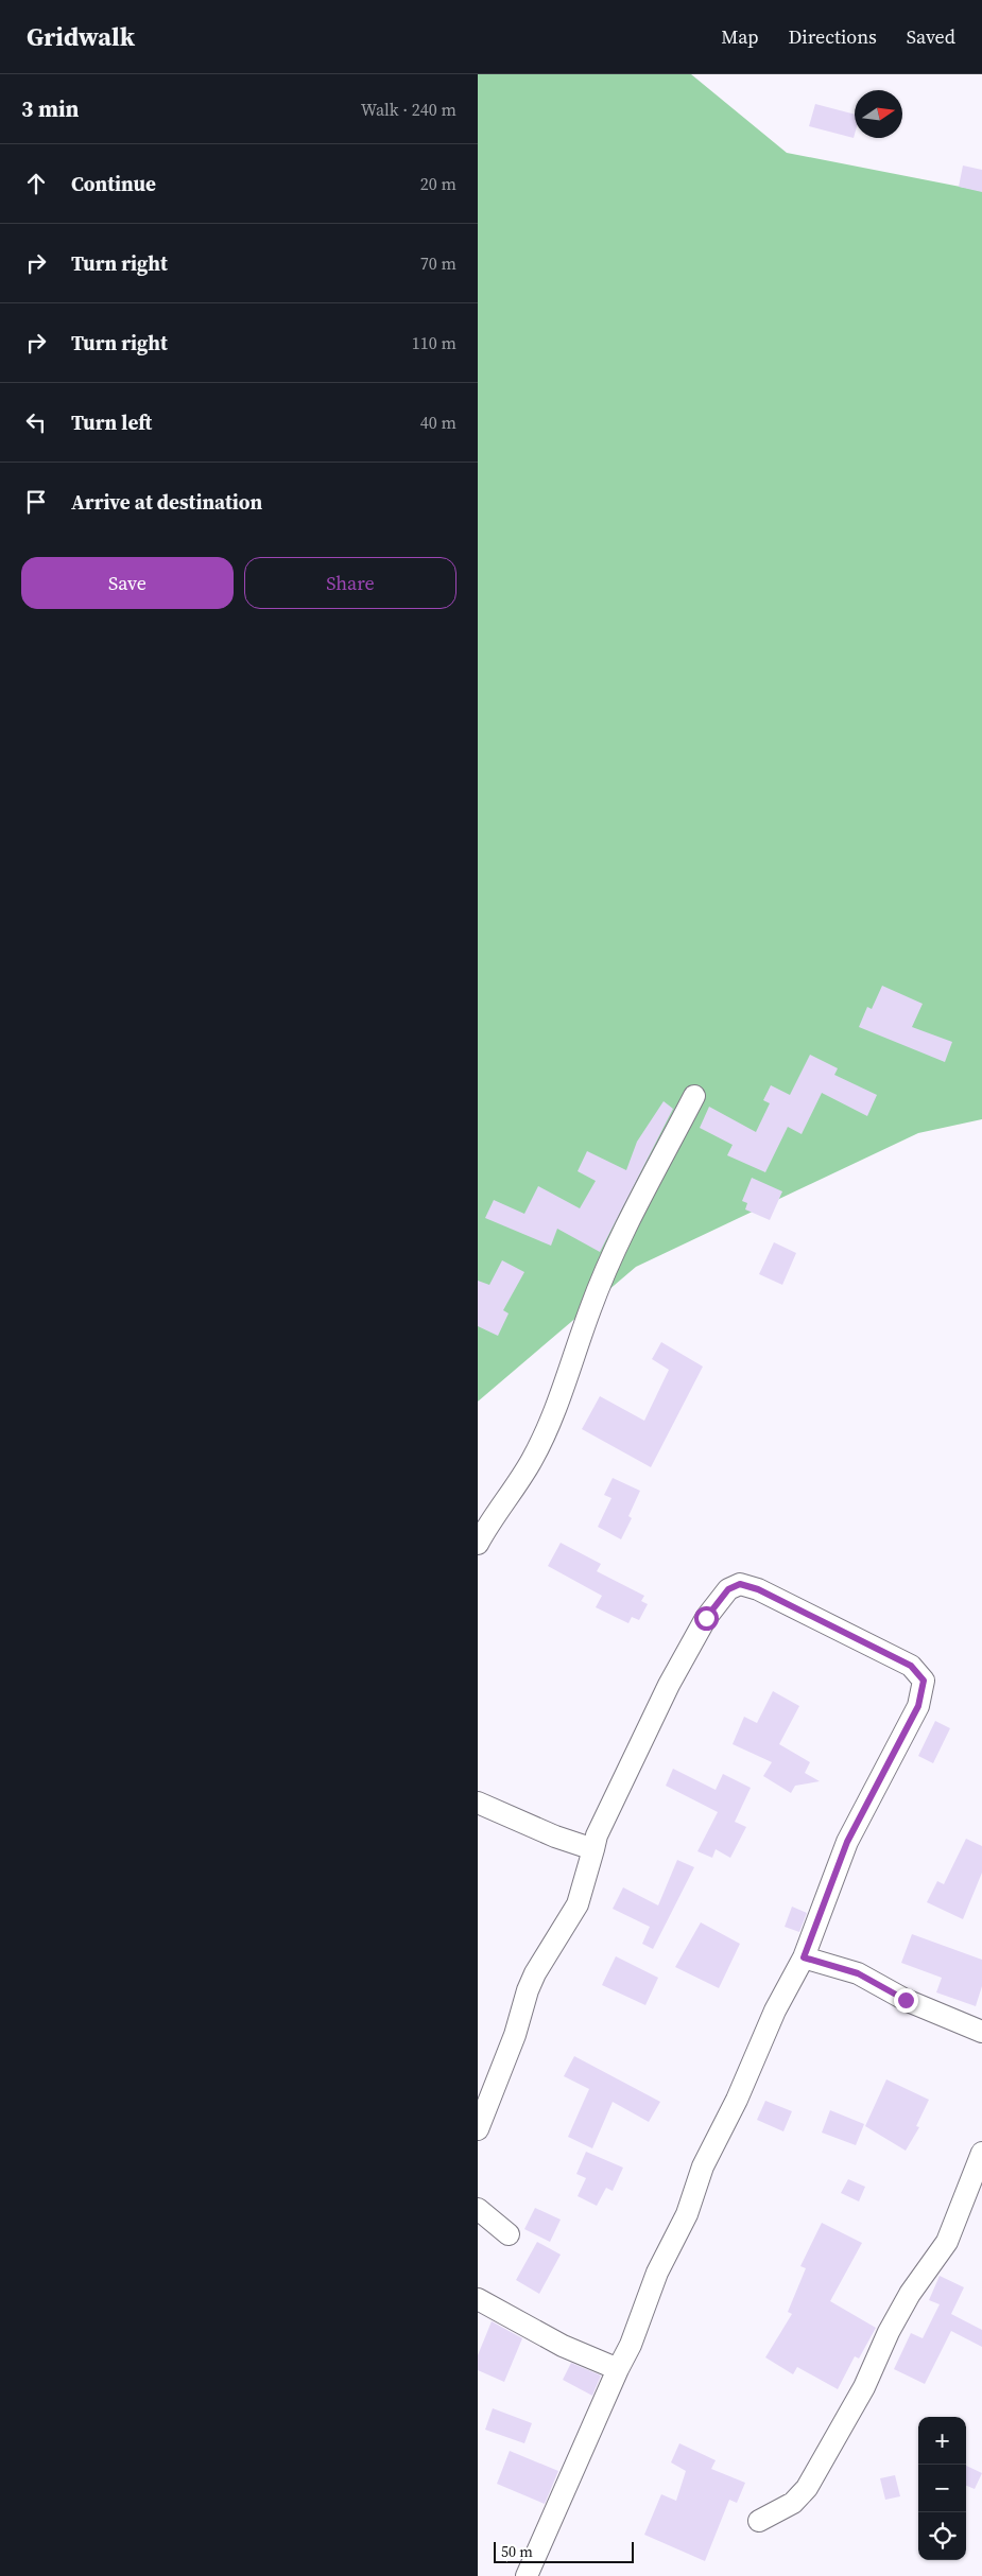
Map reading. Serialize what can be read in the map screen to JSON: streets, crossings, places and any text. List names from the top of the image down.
{
  "scale_bar": "50 m",
  "north": "right",
  "page": {
    "header": "Gridwalk",
    "nav": ["Map", "Directions", "Saved"],
    "heading": ["3 min", "Walk · 240 m"],
    "list": [
      ["Continue", "20 m"],
      ["Turn right", "70 m"],
      ["Turn right", "110 m"],
      ["Turn left", "40 m"],
      "Arrive at destination"
    ],
    "buttons": ["Save", "Share"],
    "map_buttons": ["+", "−"],
    "scale": "50 m"
  }
}
